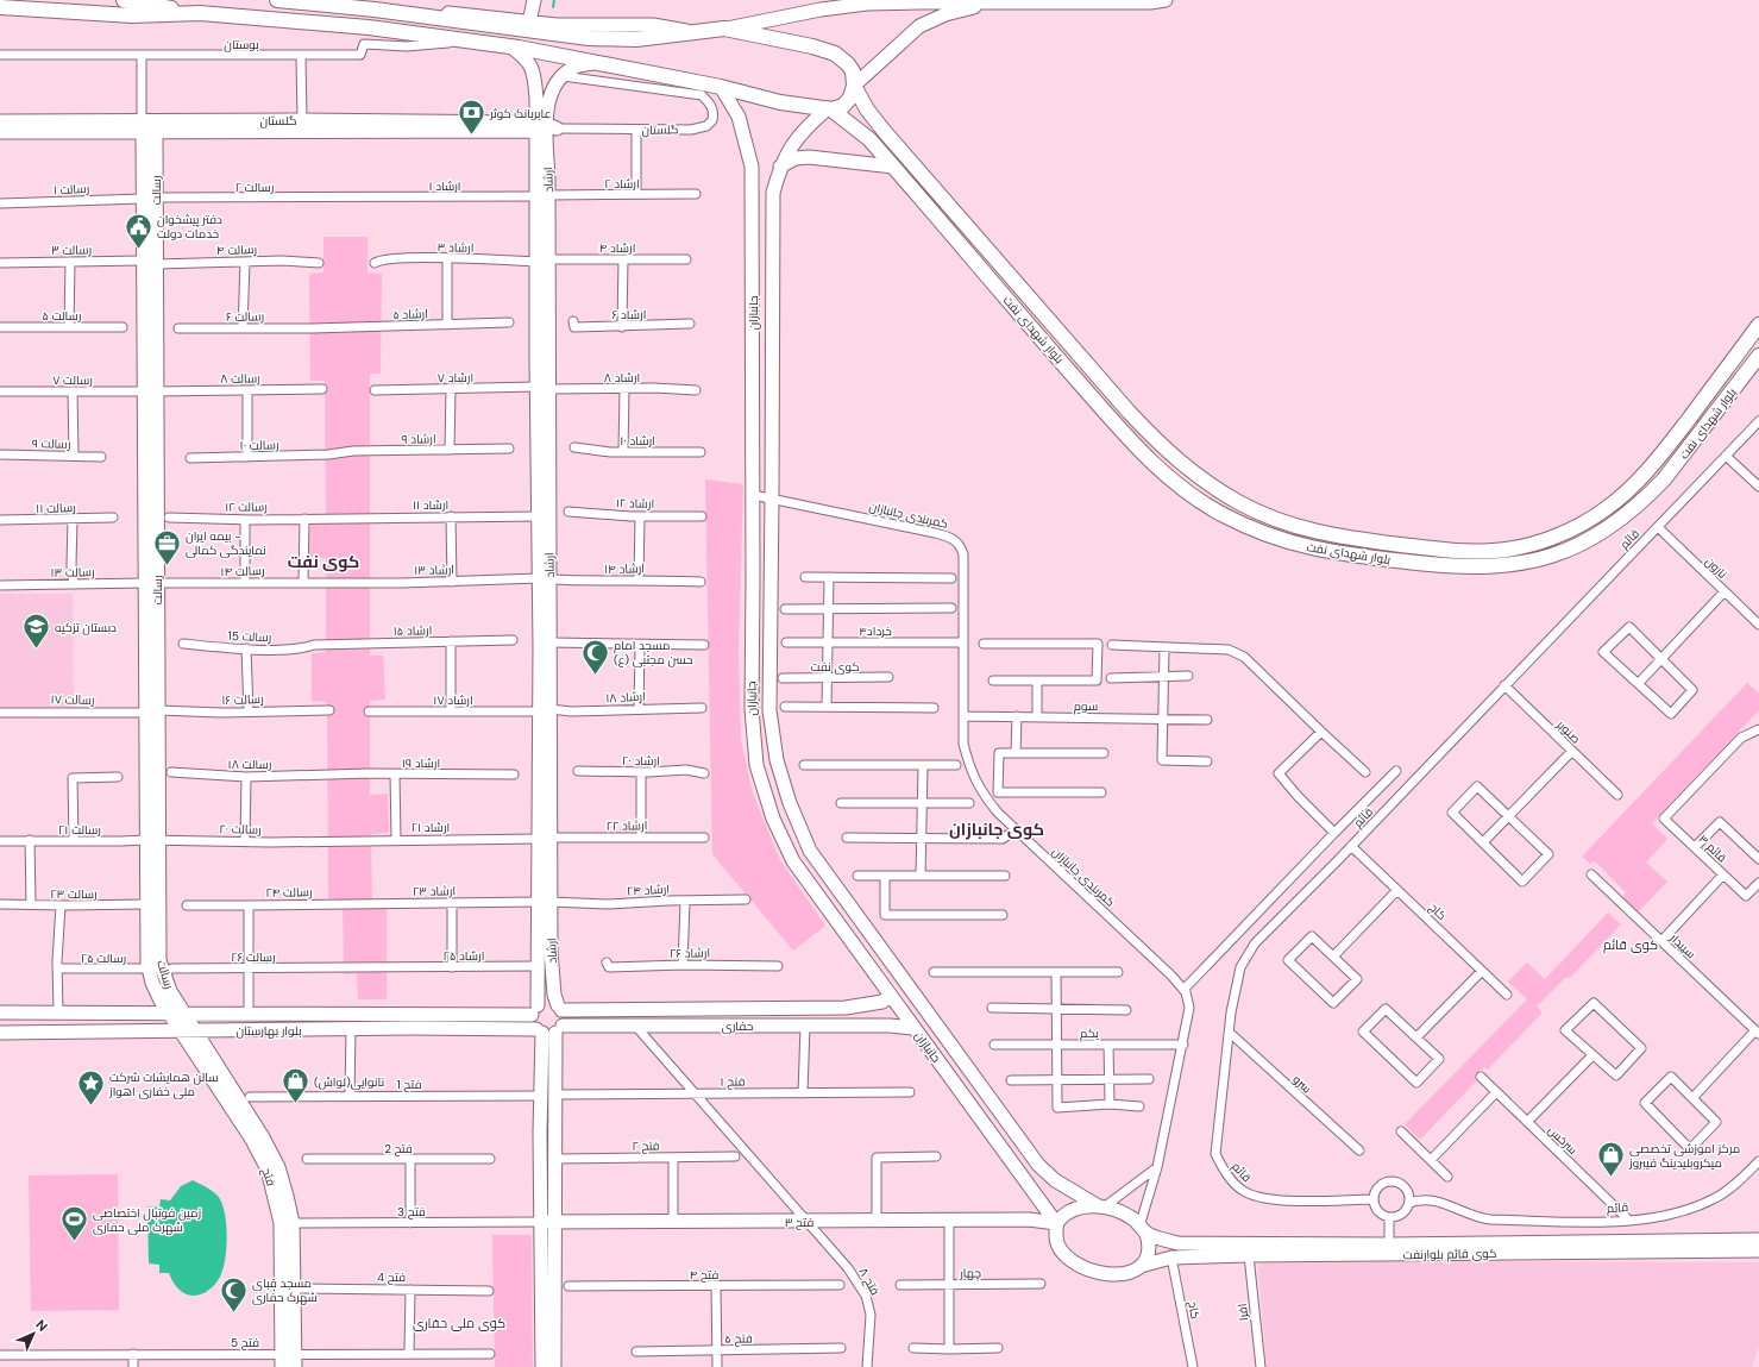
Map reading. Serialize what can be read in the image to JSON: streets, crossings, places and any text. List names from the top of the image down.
{
  "streets": {
    "main road": ["بلوار شهدای نفت"],
    "street": [
      "بوستان",
      "گلستان",
      "ارشاد",
      "ارشاد ۲",
      "ارشاد ۱",
      "رسالت ۲",
      "رسالت ۱",
      "رسالت",
      "ارشاد ۳",
      "ارشاد ۴",
      "رسالت ۳",
      "رسالت ۴",
      "جانبازان",
      "ارشاد ۵",
      "ارشاد ۶",
      "رسالت ۵",
      "رسالت ۶",
      "ارشاد ۷",
      "ارشاد ۸",
      "رسالت ۸",
      "رسالت ۷",
      "ارشاد ۹",
      "ارشاد ۱۰",
      "رسالت ۹",
      "رسالت ۱۰",
      "ارشاد ۱۲",
      "ارشاد ۱۱",
      "رسالت ۱۲",
      "رسالت ۱۱",
      "کمربندی جانبازان",
      "قائم",
      "نارون",
      "ارشاد ۱۴",
      "ارشاد ۱۳",
      "رسالت ۱۴",
      "رسالت ۱۳",
      "ارشاد ۱۵",
      "خرداد۴",
      "رسالت 15",
      "کوی نفت",
      "ارشاد ۱۸",
      "رسالت ۱۷",
      "رسالت ۱۶",
      "ارشاد ۱۷",
      "سوم",
      "صنوبر",
      "ارشاد ۲۰",
      "ارشاد ۱۹",
      "رسالت ۱۸",
      "ارشاد ۲۲",
      "ارشاد ۲۱",
      "رسالت ۲۱",
      "رسالت ٢٠",
      "قائم ۳",
      "ارشاد ۲۴",
      "ارشاد ۲۳",
      "رسالت ۲۴",
      "رسالت ۲۳",
      "کاج",
      "سپیدار",
      "ارشاد ۲۶",
      "ارشاد ۲۵",
      "رسالت ۲۶",
      "رسالت ۲۵",
      "حفاری",
      "بلوار بهارستان",
      "یکم",
      "فتح ۱",
      "فتح 1",
      "سرو",
      "سرخس",
      "فتح ۲",
      "فتح 2",
      "فتح",
      "فتح 3",
      "فتح ۳",
      "کوی قائم بلوارنفت",
      "چهار",
      "فتح ۴",
      "فتح 4",
      "فتح ۸",
      "افرا",
      "فتح ۵",
      "فتح 5"
    ]
  },
  "crossings": [
    ["گلستان", "ارشاد"],
    ["گلستان", "رسالت"],
    ["ارشاد", "ارشاد ۲"],
    ["ارشاد", "ارشاد ۱"],
    ["ارشاد", "ارشاد ۳"],
    ["ارشاد", "ارشاد ۴"],
    ["ارشاد", "ارشاد ۷"],
    ["ارشاد", "ارشاد ۸"],
    ["ارشاد", "ارشاد ۱۱"],
    ["ارشاد", "ارشاد ۱۴"],
    ["ارشاد", "ارشاد ۱۳"],
    ["ارشاد", "ارشاد ۱۸"],
    ["ارشاد", "ارشاد ۱۷"],
    ["ارشاد", "ارشاد ۲۲"],
    ["ارشاد", "ارشاد ۲۱"],
    ["ارشاد", "ارشاد ۲۴"],
    ["ارشاد", "ارشاد ۲۳"],
    ["ارشاد", "ارشاد ۲۵"],
    ["ارشاد", "حفاری"],
    ["ارشاد", "بلوار بهارستان"],
    ["ارشاد ۲", "ارشاد ۱"],
    ["ارشاد ۱", "رسالت ۲"],
    ["رسالت ۲", "رسالت ۱"],
    ["رسالت ۲", "رسالت"],
    ["رسالت ۱", "رسالت"],
    ["رسالت", "رسالت ۳"],
    ["رسالت", "رسالت ۴"],
    ["رسالت", "رسالت ۸"],
    ["رسالت", "رسالت ۷"],
    ["رسالت", "رسالت ۱۴"],
    ["رسالت", "رسالت ۱۳"],
    ["رسالت", "رسالت ۱۷"],
    ["رسالت", "رسالت ۱۶"],
    ["رسالت", "رسالت ۲۱"],
    ["رسالت", "رسالت ٢٠"],
    ["رسالت", "رسالت ۲۳"],
    ["رسالت", "رسالت ۲۶"],
    ["رسالت", "رسالت ۲۵"],
    ["رسالت", "بلوار بهارستان"],
    ["رسالت", "فتح"],
    ["ارشاد ۳", "ارشاد ۴"],
    ["رسالت ۳", "رسالت ۴"],
    ["جانبازان", "بلوار شهدای نفت"],
    ["جانبازان", "کمربندی جانبازان"],
    ["جانبازان", "حفاری"],
    ["جانبازان", "فتح ۳"],
    ["جانبازان", "کوی قائم بلوارنفت"],
    ["ارشاد ۵", "رسالت ۶"],
    ["ارشاد ۷", "ارشاد ۸"],
    ["رسالت ۸", "رسالت ۷"],
    ["ارشاد ۹", "رسالت ۱۰"],
    ["ارشاد ۱۱", "رسالت ۱۲"],
    ["کمربندی جانبازان", "خرداد۴"],
    ["کمربندی جانبازان", "سوم"],
    ["قائم", "نارون"],
    ["قائم", "صنوبر"],
    ["قائم", "کاج"],
    ["قائم", "سرو"],
    ["قائم", "سرخس"],
    ["ارشاد ۱۴", "ارشاد ۱۳"],
    ["ارشاد ۱۳", "رسالت ۱۴"],
    ["رسالت ۱۴", "رسالت ۱۳"],
    ["ارشاد ۱۵", "رسالت 15"],
    ["ارشاد ۱۸", "ارشاد ۱۷"],
    ["رسالت ۱۷", "رسالت ۱۶"],
    ["ارشاد ۱۹", "رسالت ۱۸"],
    ["ارشاد ۲۲", "ارشاد ۲۱"],
    ["ارشاد ۲۱", "رسالت ٢٠"],
    ["رسالت ۲۱", "رسالت ٢٠"],
    ["ارشاد ۲۴", "ارشاد ۲۳"],
    ["ارشاد ۲۳", "رسالت ۲۴"],
    ["کاج", "کوی قائم بلوارنفت"],
    ["ارشاد ۲۵", "رسالت ۲۶"],
    ["حفاری", "بلوار بهارستان"],
    ["حفاری", "فتح ۸"],
    ["بلوار بهارستان", "فتح"],
    ["فتح ۱", "فتح 1"],
    ["فتح ۱", "فتح ۸"],
    ["فتح", "فتح 3"],
    ["فتح", "فتح 4"],
    ["فتح", "فتح 5"],
    ["فتح 3", "فتح ۳"],
    ["فتح ۳", "کوی قائم بلوارنفت"],
    ["فتح ۳", "فتح ۸"],
    ["کوی قائم بلوارنفت", "افرا"]
  ],
  "districts": [
    "کوی نفت",
    "کوی جانبازان",
    "کوی قائم",
    "کوی ملی حفاری"
  ],
  "places": {
    "bank": ["عابربانک کوثر"],
    "public building": ["دفتر پیشخوان خدمات دولت"],
    "office": ["بیمه ایران - نمایندگى کمالى"],
    "school or university": ["دبستان تزکیه"],
    "mosque": ["مسجد امام حسن مجتبی (ع)", "مسجد قبای شهرک حفاری"],
    "shop": ["نانوایى(لواش)", "مرکز اموزشی تخصصی میکروبلیدینگ فیبروز"],
    "place": ["سالن همایشات شرکت ملی خفاری اهواز"],
    "sports": ["زمین فوتبال اختصاصی شهرک ملی حفاری"]
  },
  "north": "top right"
}
